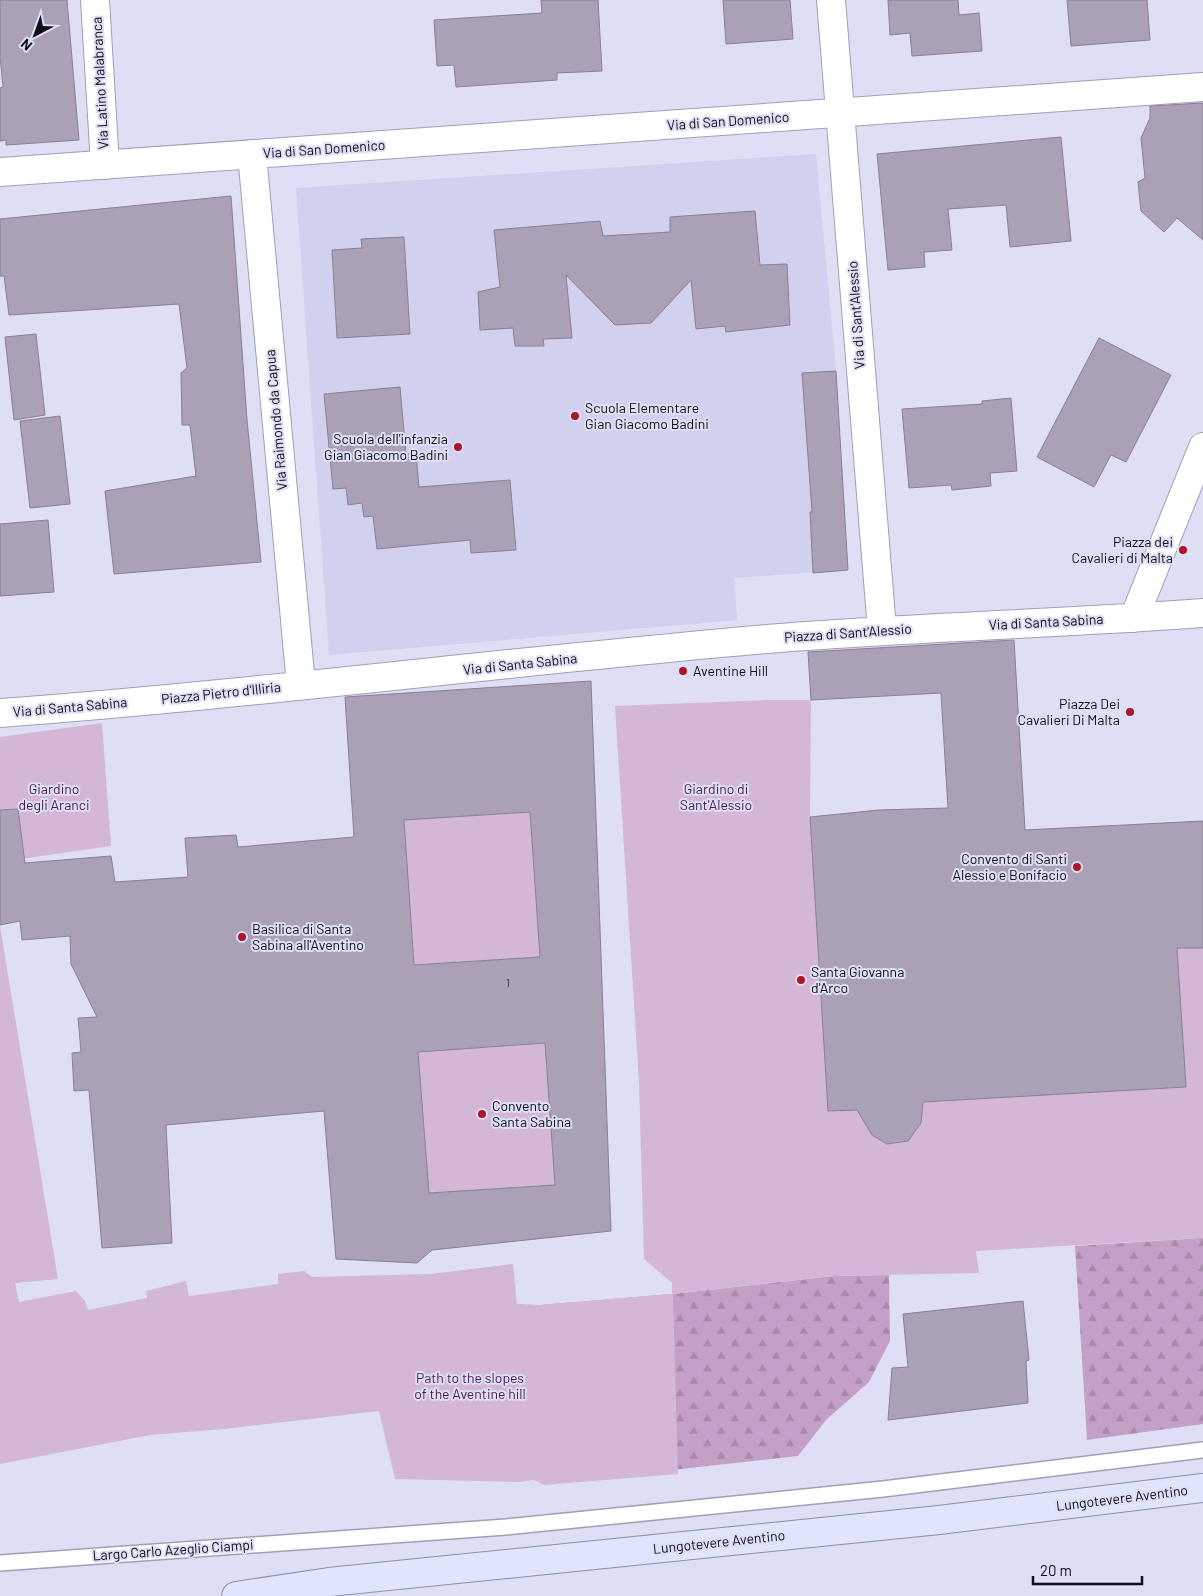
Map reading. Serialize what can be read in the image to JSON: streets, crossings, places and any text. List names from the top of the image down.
{
  "streets": {
    "main road": ["Lungotevere Aventino"],
    "street": [
      "Via Latino Malabranca",
      "Via di San Domenico",
      "Via di Sant'Alessio",
      "Via Raimondo da Capua",
      "Via di Santa Sabina",
      "Piazza di Sant'Alessio",
      "Piazza Pietro d'Illiria"
    ],
    "lane": ["Largo Carlo Azeglio Ciampi"]
  },
  "crossings": [
    ["Via Latino Malabranca", "Via di San Domenico"],
    ["Via di San Domenico", "Via di Sant'Alessio"],
    ["Via di San Domenico", "Via Raimondo da Capua"],
    ["Via di Sant'Alessio", "Piazza di Sant'Alessio"],
    ["Via Raimondo da Capua", "Via di Santa Sabina"],
    ["Via Raimondo da Capua", "Piazza Pietro d'Illiria"],
    ["Via di Santa Sabina", "Piazza di Sant'Alessio"],
    ["Via di Santa Sabina", "Piazza Pietro d'Illiria"]
  ],
  "parks": ["Giardino degli Aranci", "Giardino di Sant'Alessio", "Path to the slopes of the Aventine hill"],
  "places": [
    "Scuola Elementare Gian Giacomo Badini",
    "Scuola dell'infanzia Gian Giacomo Badini",
    "Piazza dei Cavalieri di Malta",
    "Aventine Hill",
    "Piazza Dei Cavalieri Di Malta",
    "Convento di Santi Alessio e Bonifacio",
    "Basilica di Santa Sabina all'Aventino",
    "Santa Giovanna d'Arco",
    "Convento Santa Sabina"
  ],
  "house_numbers": ["1"],
  "scale_bar": "20 m",
  "north": "bottom left"
}
